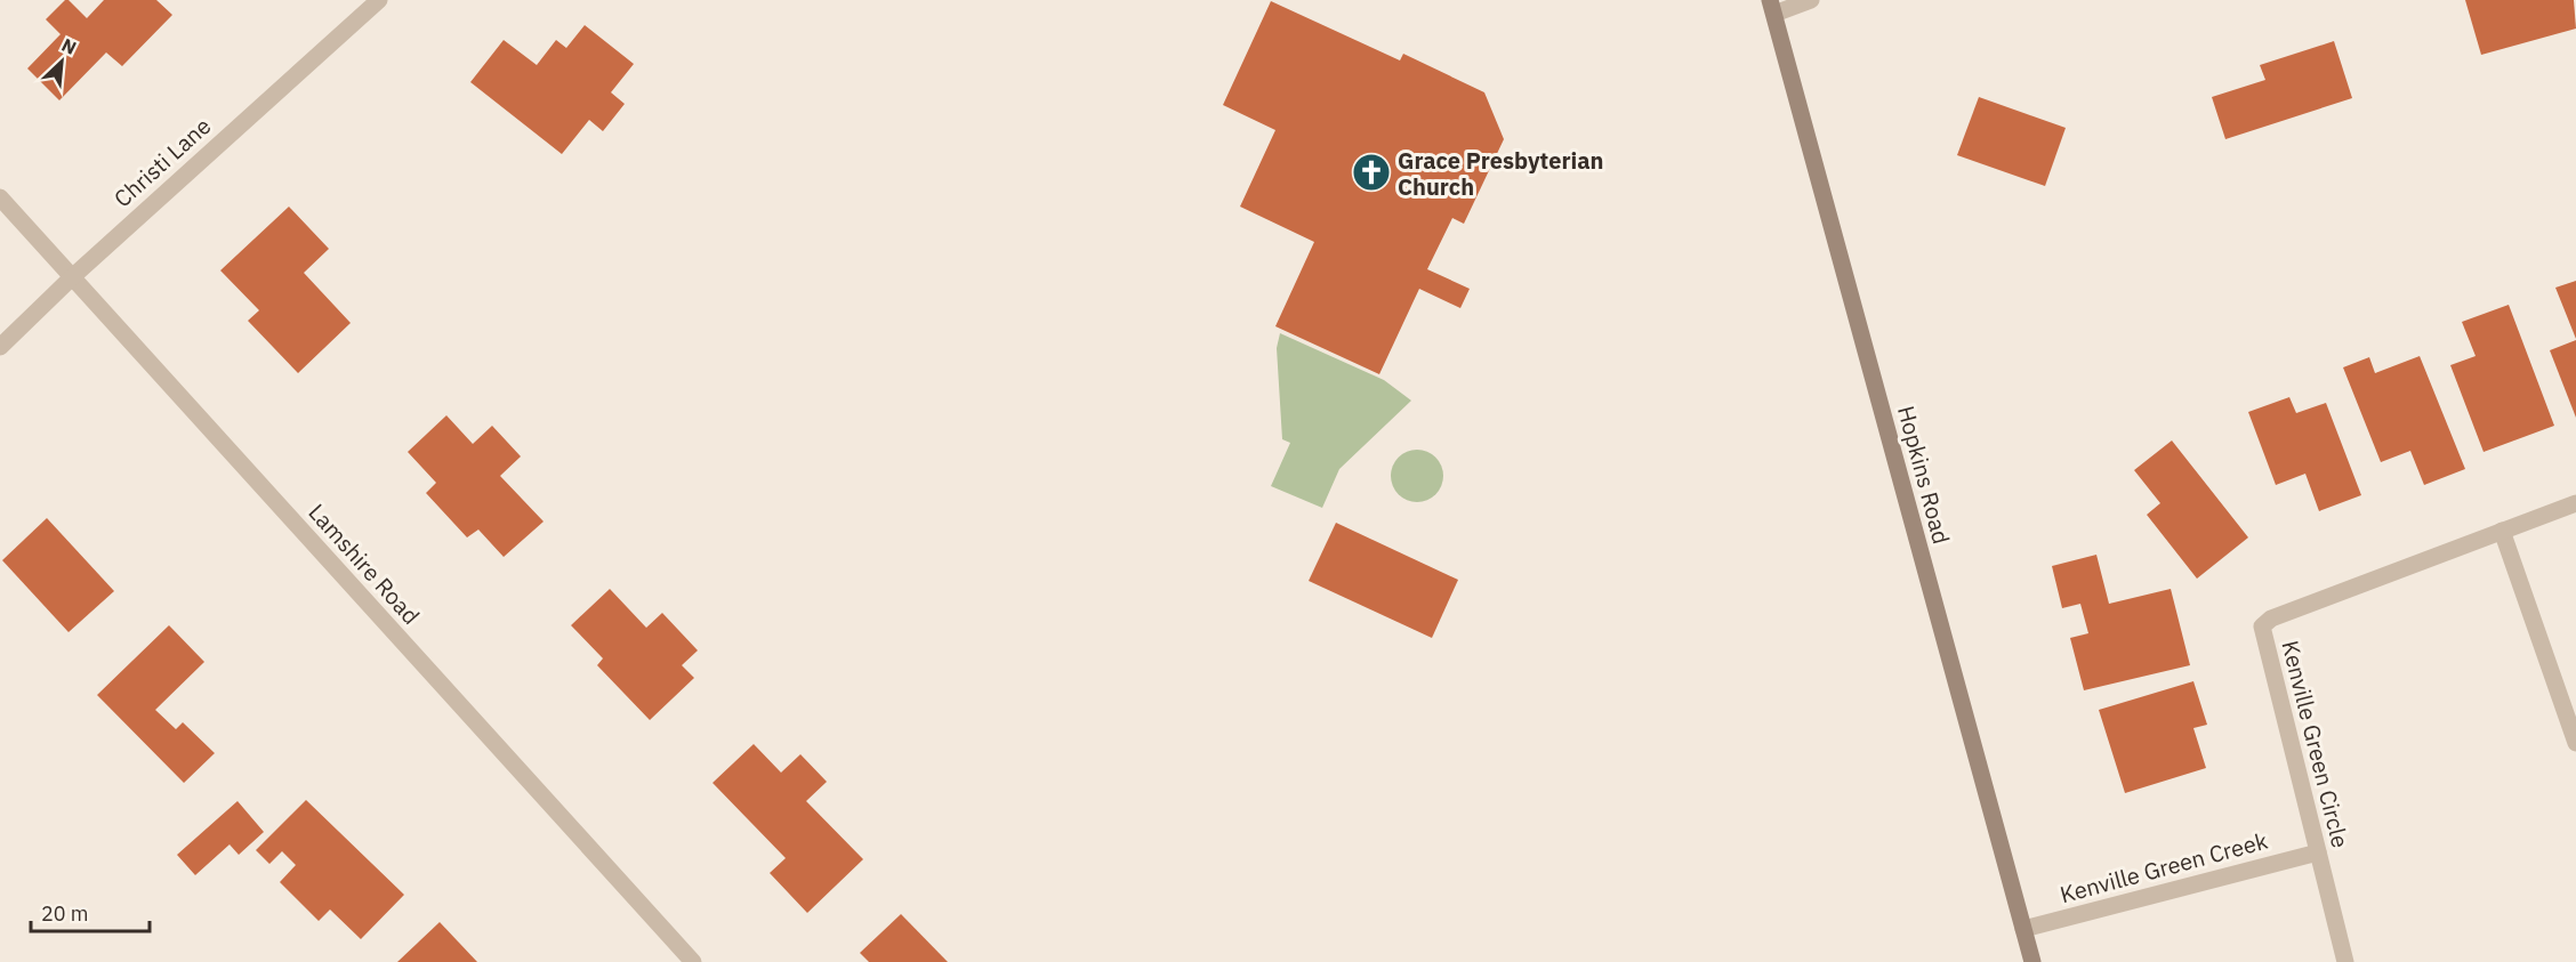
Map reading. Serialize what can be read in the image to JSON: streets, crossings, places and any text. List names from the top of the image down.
{
  "streets": {
    "main road": ["Hopkins Road"],
    "street": [
      "Christi Lane",
      "Lamshire Road",
      "Kenville Green Circle",
      "Kenville Green Creek"
    ]
  },
  "crossings": [
    ["Christi Lane", "Lamshire Road"],
    ["Hopkins Road", "Kenville Green Creek"],
    ["Kenville Green Circle", "Kenville Green Creek"]
  ],
  "places": {
    "church": ["Grace Presbyterian Church"]
  },
  "scale_bar": "20 m",
  "north": "top right"
}
